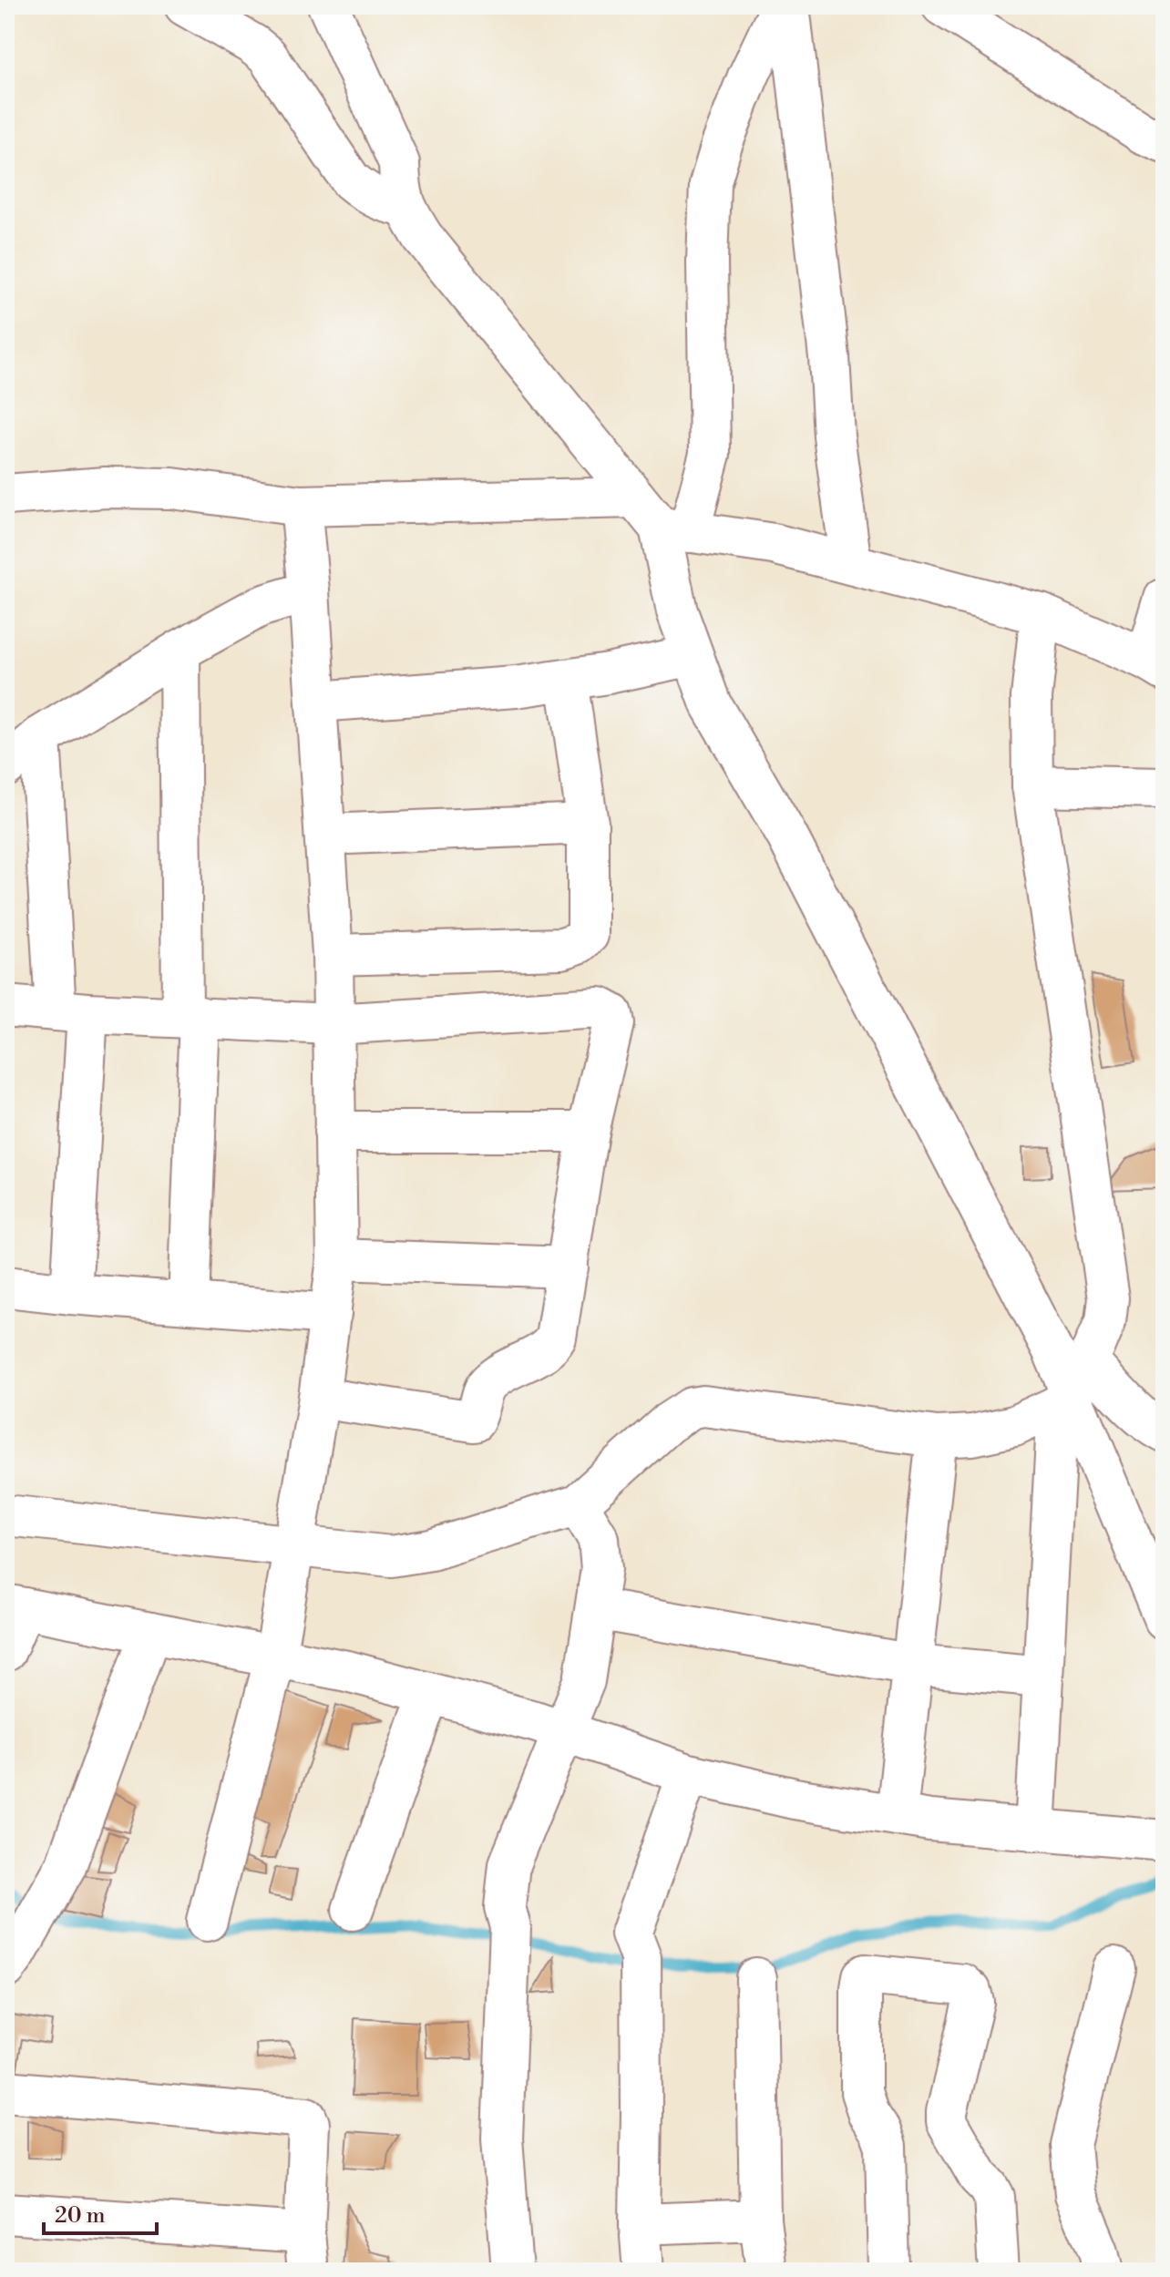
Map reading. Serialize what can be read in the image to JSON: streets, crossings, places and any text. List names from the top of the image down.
{
  "scale_bar": "20 m"
}
